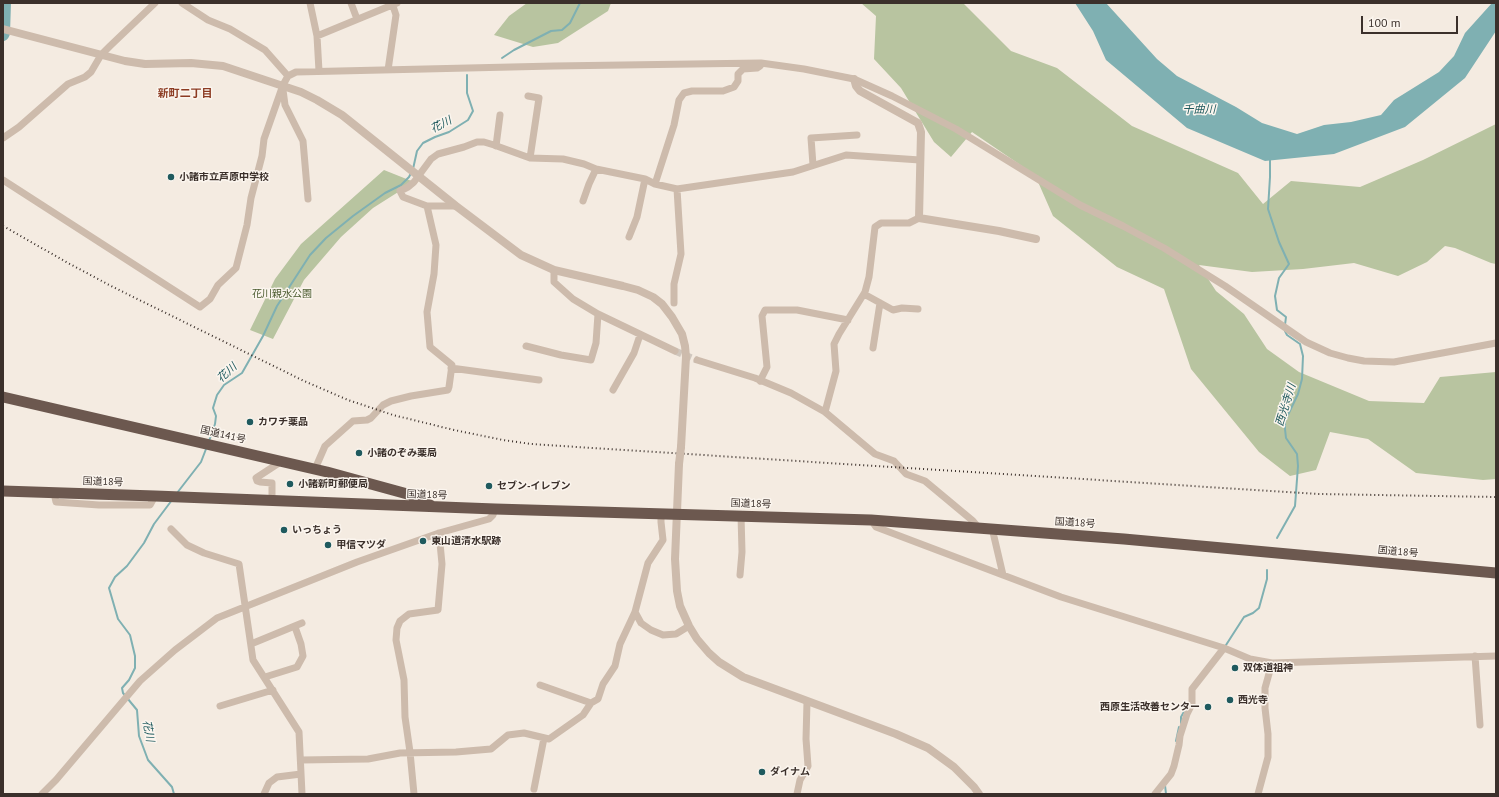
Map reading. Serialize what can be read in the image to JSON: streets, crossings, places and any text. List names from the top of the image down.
{
  "streets": {
    "highway": ["国道141号", "国道18号"]
  },
  "crossings": [
    ["国道141号", "国道18号"]
  ],
  "districts": ["新町二丁目"],
  "water": ["千曲川", "花川", "西光寺川"],
  "parks": ["花川親水公園"],
  "places": [
    "小諸市立芦原中学校",
    "カワチ薬品",
    "小諸のぞみ薬局",
    "小諸新町郵便局",
    "セブン-イレブン",
    "いっちょう",
    "東山道清水駅跡",
    "甲信マツダ",
    "双体道祖神",
    "西光寺",
    "西原生活改善センター",
    "ダイナム"
  ],
  "scale_bar": "100 m"
}
